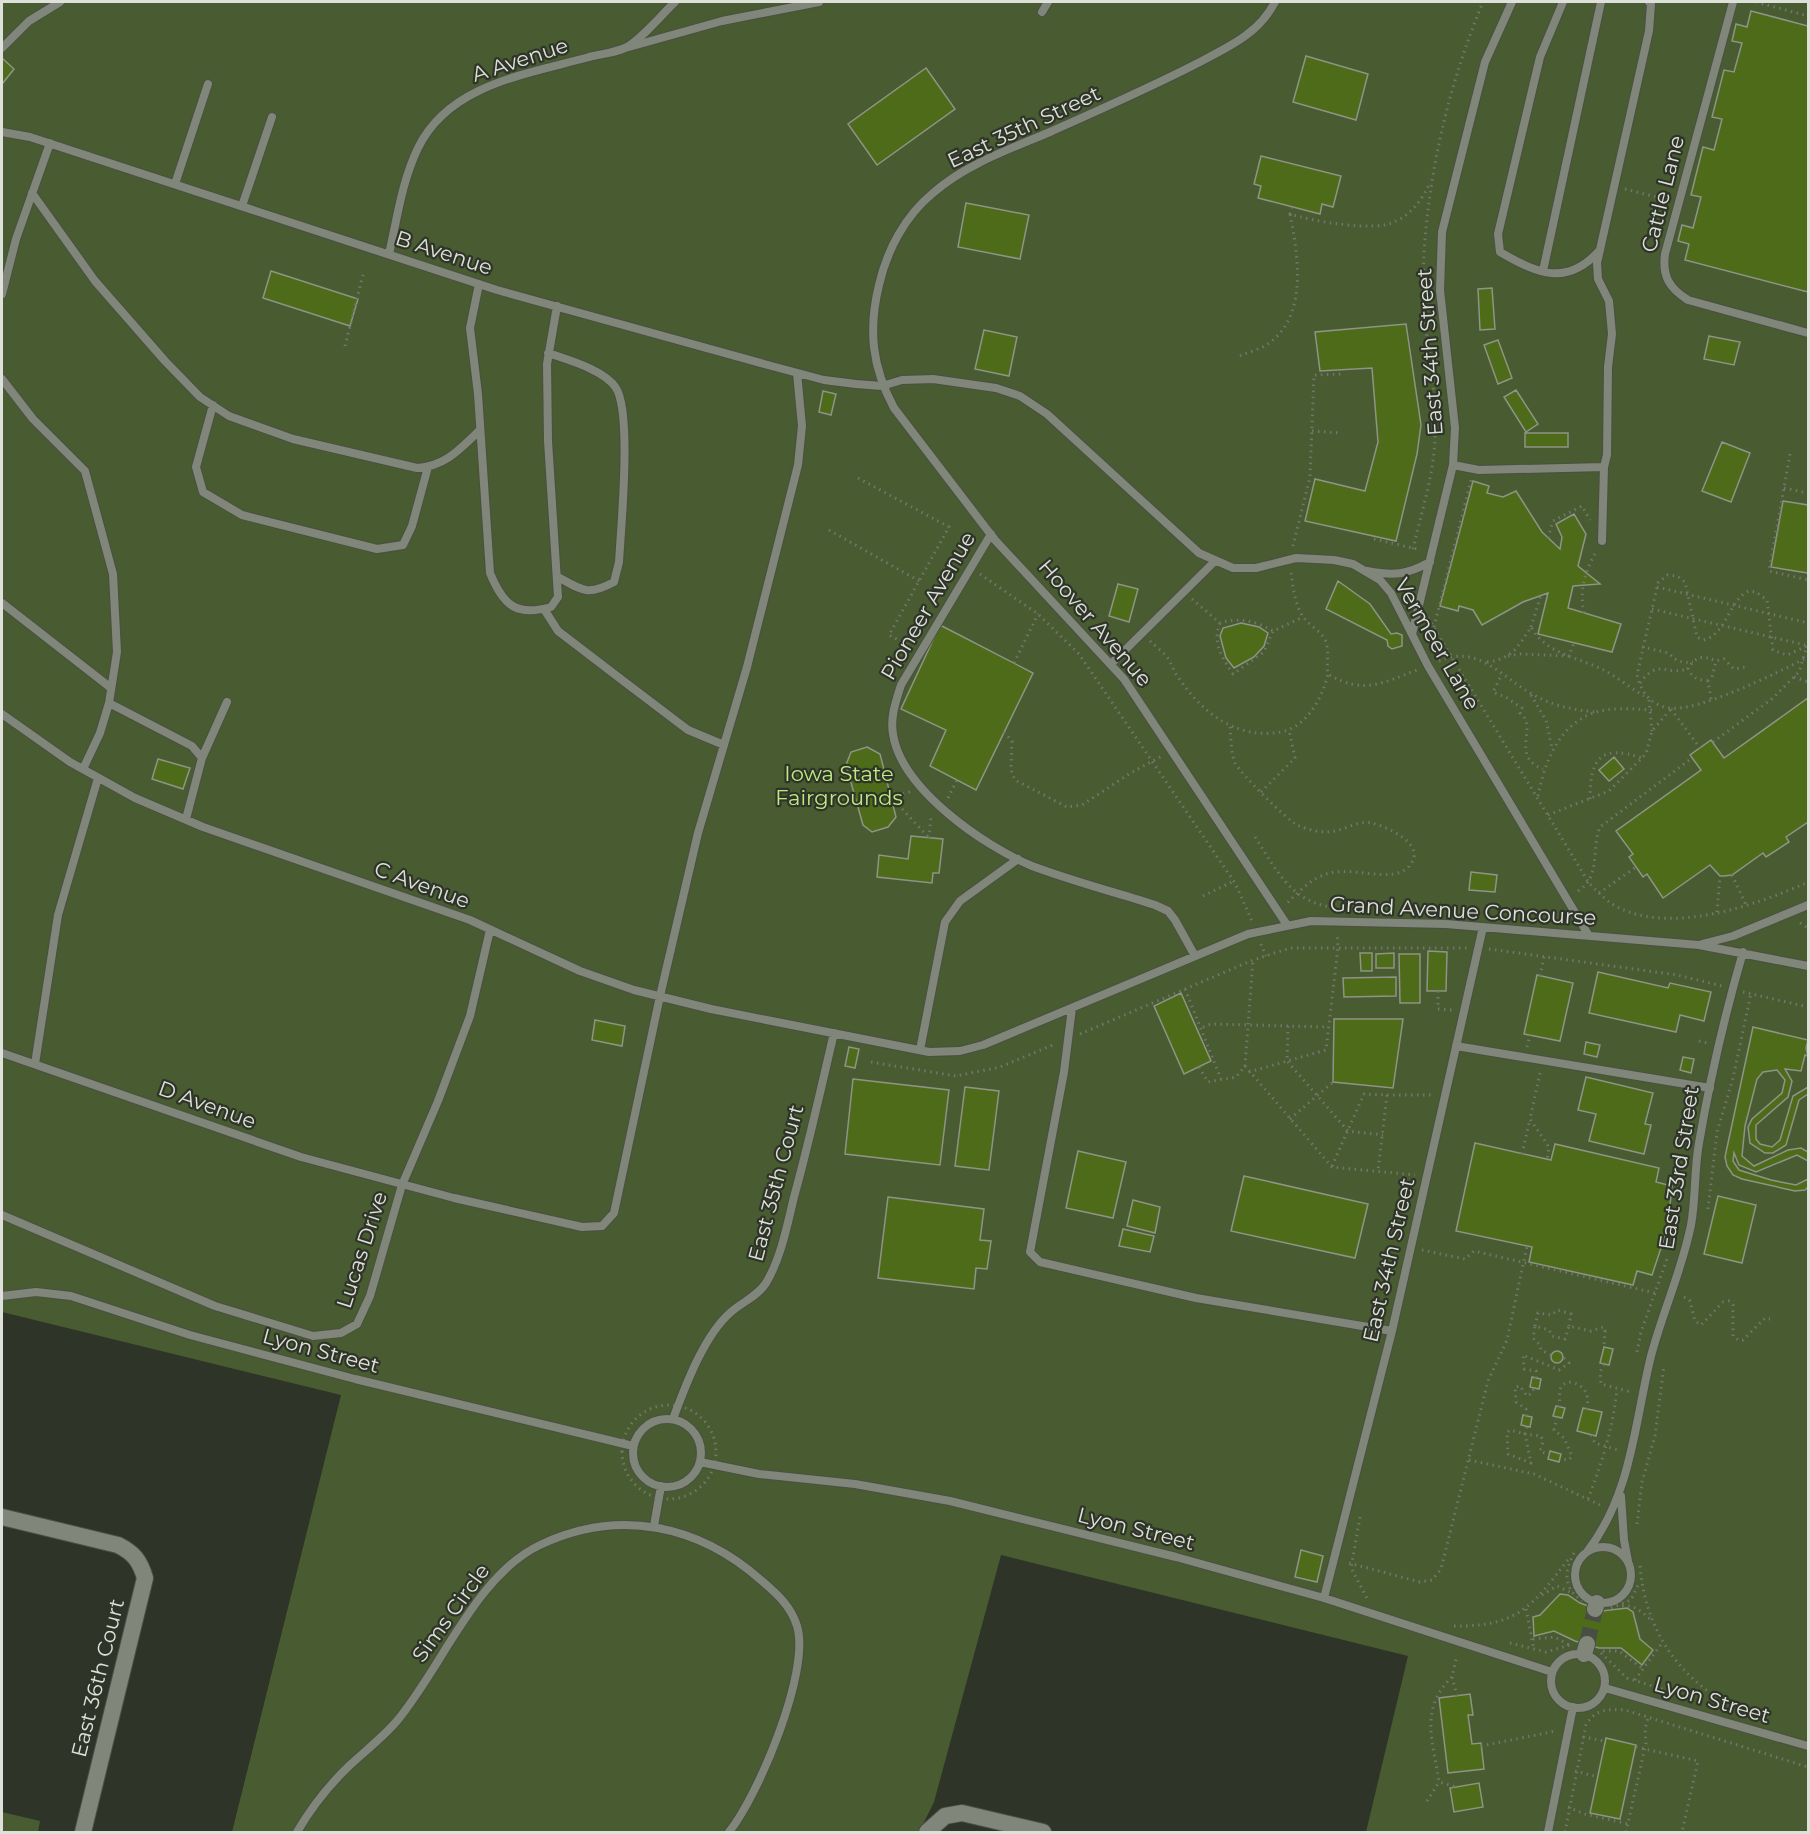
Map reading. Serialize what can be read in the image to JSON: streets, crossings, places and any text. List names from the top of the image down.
{
  "streets": {
    "street": ["East 36th Court"],
    "lane": [
      "A Avenue",
      "East 35th Street",
      "Cattle Lane",
      "B Avenue",
      "East 34th Street",
      "Pioneer Avenue",
      "Hoover Avenue",
      "Vermeer Lane",
      "C Avenue",
      "Grand Avenue Concourse",
      "D Avenue",
      "East 33rd Street",
      "East 35th Court",
      "Lucas Drive",
      "Lyon Street",
      "Sims Circle"
    ]
  },
  "crossings": [
    ["A Avenue", "B Avenue"],
    ["East 35th Street", "B Avenue"],
    ["East 35th Street", "Hoover Avenue"],
    ["East 35th Street", "Vermeer Lane"],
    ["B Avenue", "Hoover Avenue"],
    ["B Avenue", "Vermeer Lane"],
    ["B Avenue", "D Avenue"],
    ["East 34th Street", "Vermeer Lane"],
    ["East 34th Street", "Grand Avenue Concourse"],
    ["East 34th Street", "Lyon Street"],
    ["Pioneer Avenue", "Hoover Avenue"],
    ["Pioneer Avenue", "Grand Avenue Concourse"],
    ["Hoover Avenue", "Vermeer Lane"],
    ["Hoover Avenue", "Grand Avenue Concourse"],
    ["Vermeer Lane", "Grand Avenue Concourse"],
    ["C Avenue", "Grand Avenue Concourse"],
    ["C Avenue", "D Avenue"],
    ["C Avenue", "East 35th Court"],
    ["C Avenue", "Lucas Drive"],
    ["Grand Avenue Concourse", "East 33rd Street"],
    ["D Avenue", "Lucas Drive"],
    ["East 35th Court", "Lyon Street"]
  ],
  "parks": ["Iowa State Fairgrounds"]
}
